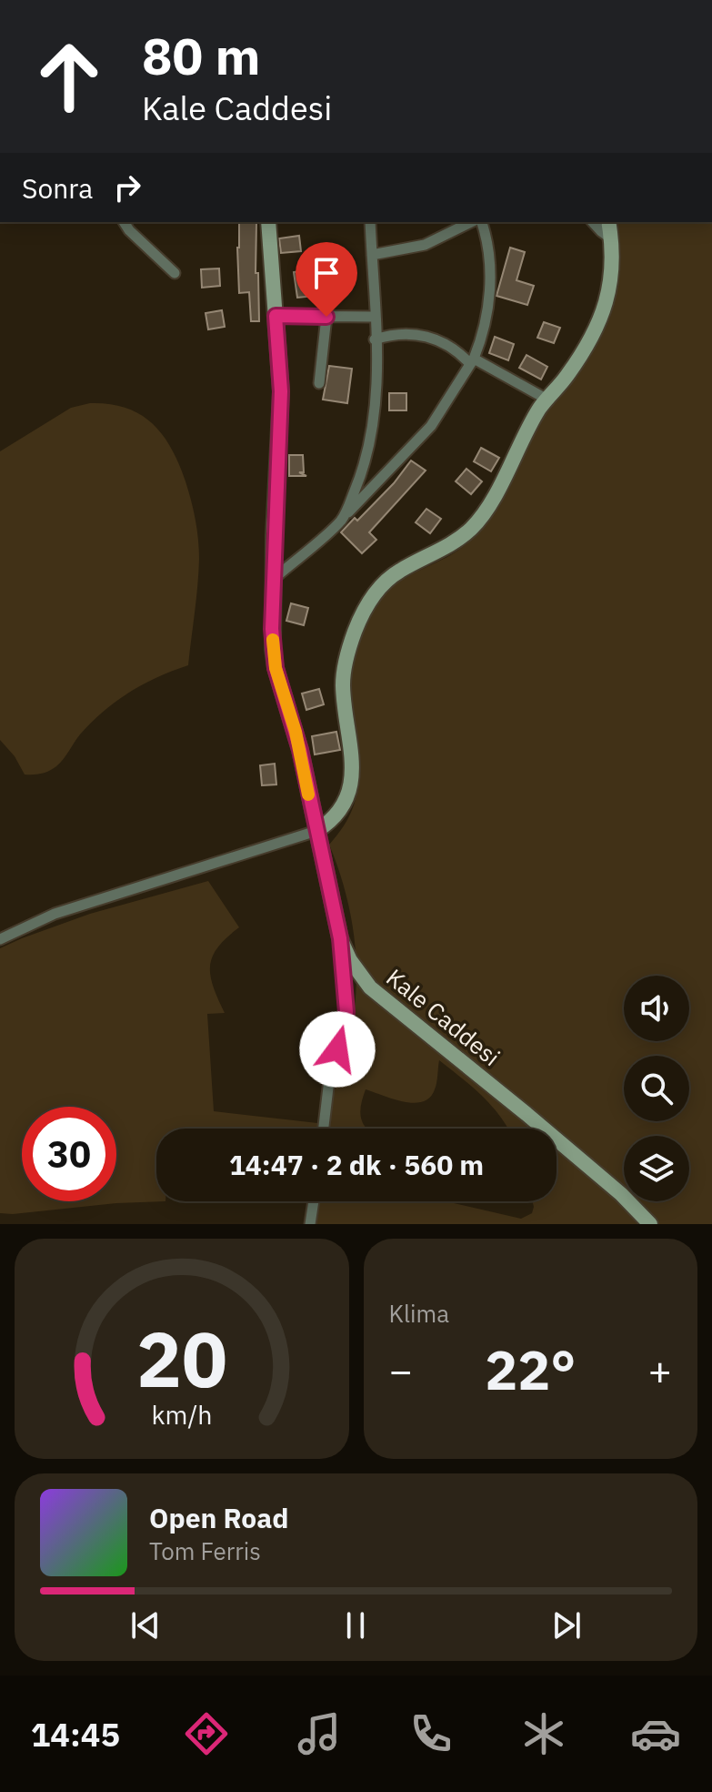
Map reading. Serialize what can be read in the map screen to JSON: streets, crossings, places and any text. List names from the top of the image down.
{
  "streets": {
    "street": ["Kale Caddesi"]
  },
  "page": {
    "turn": ["80 m", "Kale Caddesi"],
    "then": "Sonra",
    "limit": "30",
    "trip": "14:47 · 2 dk · 560 m",
    "tile": "Klima",
    "heat": ["−", "22°", "+"],
    "song": ["Open Road", "Tom Ferris"],
    "tabs": "14:45",
    "gauge": ["20", "km/h"]
  }
}
